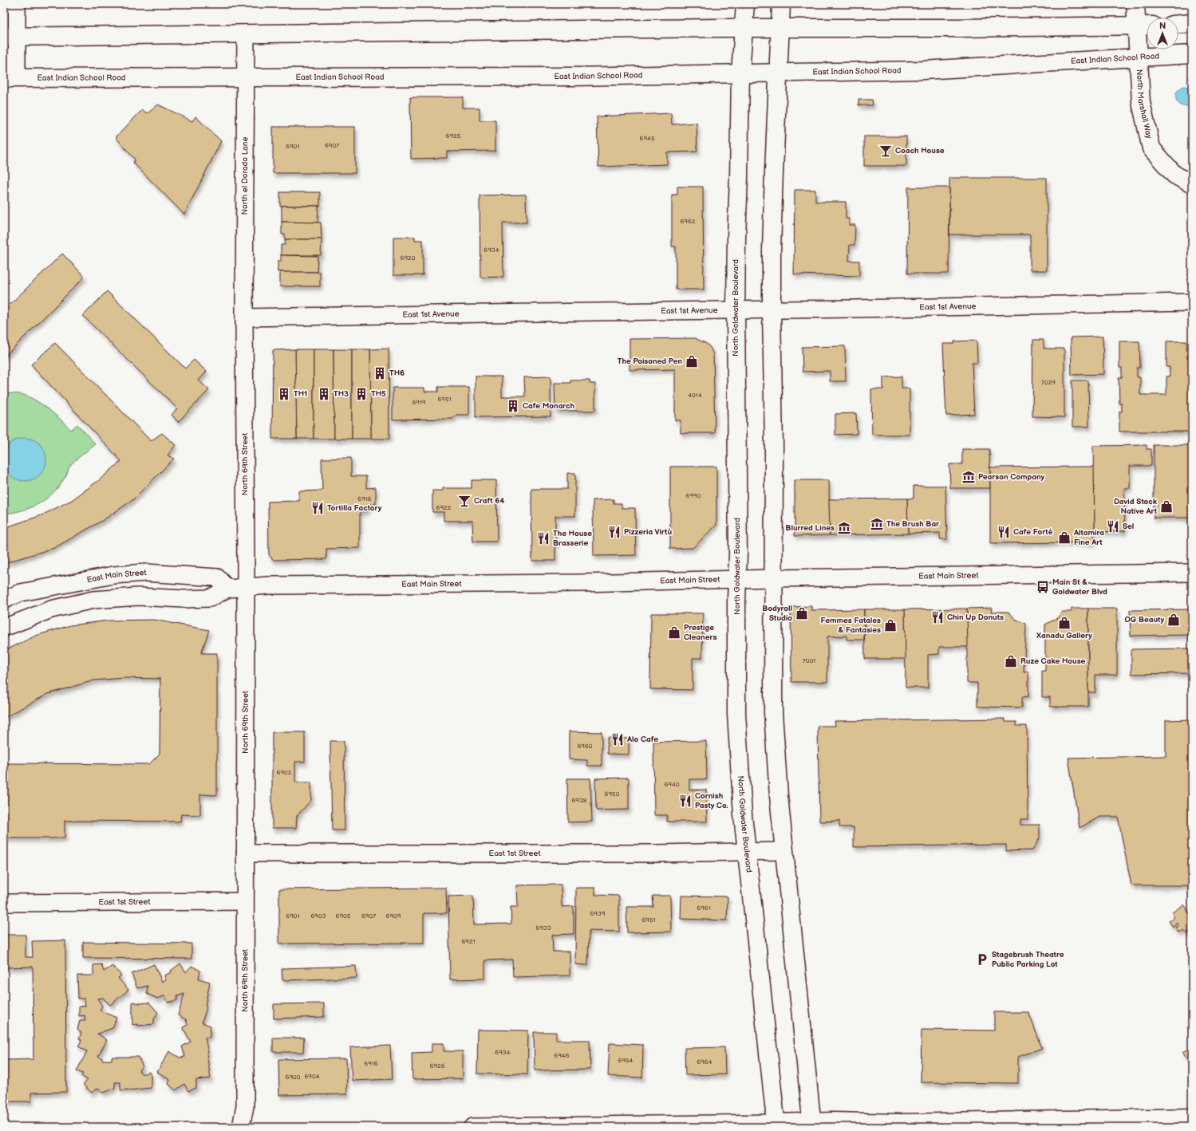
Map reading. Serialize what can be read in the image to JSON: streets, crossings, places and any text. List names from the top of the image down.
{
  "streets": {
    "main road": ["East Indian School Road", "North Marshall Way", "North Goldwater Boulevard"],
    "street": [
      "North el Dorado Lane",
      "East 1st Avenue",
      "North 69th Street",
      "East Main Street",
      "East 1st Street"
    ]
  },
  "crossings": [
    ["East Indian School Road", "North Marshall Way"],
    ["East Indian School Road", "North el Dorado Lane"],
    ["East Indian School Road", "North Goldwater Boulevard"],
    ["North el Dorado Lane", "East 1st Avenue"],
    ["North el Dorado Lane", "North 69th Street"],
    ["East 1st Avenue", "North Goldwater Boulevard"],
    ["East 1st Avenue", "North 69th Street"],
    ["North Goldwater Boulevard", "East Main Street"],
    ["North Goldwater Boulevard", "East 1st Street"],
    ["North 69th Street", "East Main Street"],
    ["North 69th Street", "East 1st Street"]
  ],
  "places": {
    "bar": ["Coach House", "Craft 64"],
    "shop": [
      "The Poisoned Pen",
      "David Stock Native Art",
      "Altamira Fine Art",
      "Bodyroll Studio",
      "OG Beauty",
      "Xanadu Gallery",
      "Femmes Fatales & Fantasies",
      "Prestige Cleaners",
      "Ruze Cake House"
    ],
    "building": [
      "TH6",
      "TH1",
      "TH3",
      "TH5",
      "Cafe Monarch"
    ],
    "museum": ["Pearson Company", "The Brush Bar", "Blurred Lines"],
    "restaurant": [
      "Tortilla Factory",
      "Sel",
      "Pizzeria Virtù",
      "Cafe Forté",
      "The House Brasserie",
      "Chin Up Donuts",
      "Alo Cafe",
      "Cornish Pasty Co."
    ],
    "bus stop": ["Main St & Goldwater Blvd"],
    "parking": ["Stagebrush Theatre Public Parking Lot"]
  },
  "house_numbers": [
    "6925",
    "6945",
    "6907",
    "6901",
    "6962",
    "6934",
    "6920",
    "7029",
    "4014",
    "6951",
    "6919",
    "6990",
    "6916",
    "6922",
    "7001",
    "6960",
    "6902",
    "6940",
    "6950",
    "6938",
    "6961",
    "6939",
    "6901",
    "6903",
    "6905",
    "6907",
    "6909",
    "6951",
    "6933",
    "6921",
    "6934",
    "6946",
    "6954",
    "6964",
    "6916",
    "6926",
    "6904",
    "6900"
  ],
  "north": "top"
}
